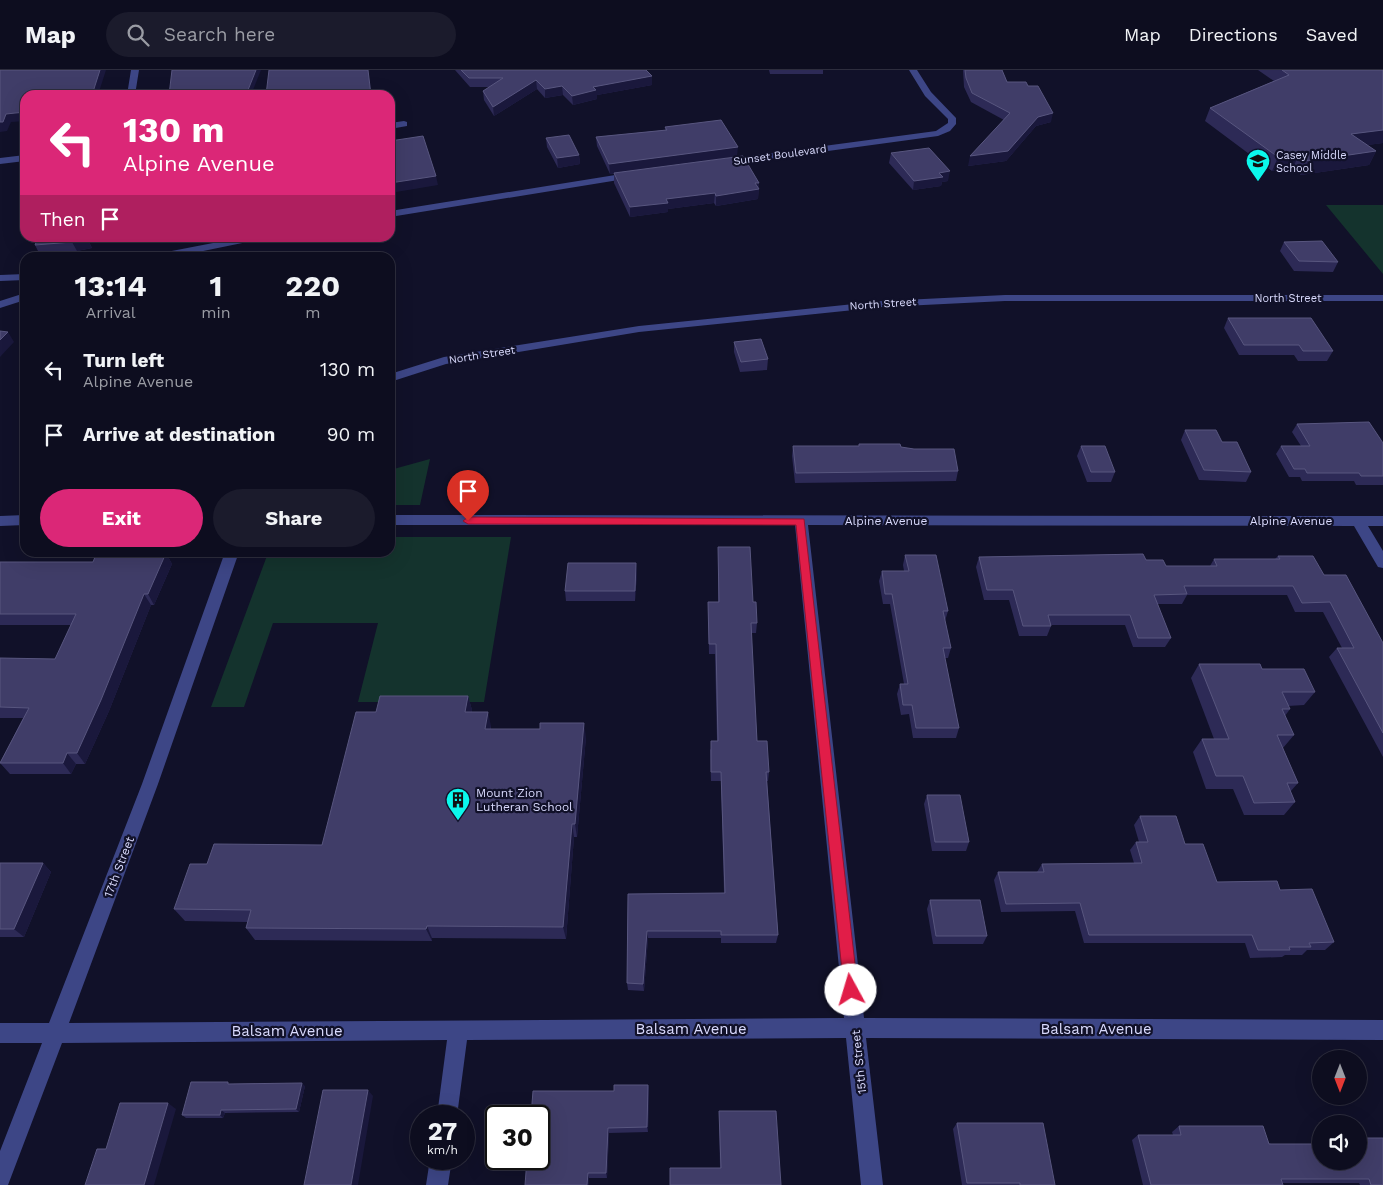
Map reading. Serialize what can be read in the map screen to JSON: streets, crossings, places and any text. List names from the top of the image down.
{
  "streets": {
    "street": [
      "Sunset Boulevard",
      "North Street",
      "Alpine Avenue",
      "17th Street",
      "Balsam Avenue",
      "15th Street"
    ]
  },
  "crossings": [
    ["Alpine Avenue", "15th Street"],
    ["17th Street", "Balsam Avenue"],
    ["Balsam Avenue", "15th Street"]
  ],
  "places": {
    "school or university": ["Casey Middle School"],
    "building": ["Mount Zion Lutheran School"]
  },
  "north": "bottom",
  "page": {
    "header": "Map",
    "search": "Search here",
    "nav": ["Map", "Directions", "Saved"],
    "turn": ["130 m", "Alpine Avenue"],
    "then": "Then",
    "eta": [
      "13:14",
      "Arrival",
      "1",
      "min",
      "220",
      "m"
    ],
    "list": [
      {
        "name": "Turn left",
        "note": "Alpine Avenue",
        "value": "130 m"
      },
      {
        "name": "Arrive at destination",
        "value": "90 m"
      }
    ],
    "buttons": ["Exit", "Share"],
    "speed": "27 km/h",
    "limit": "30"
  }
}
